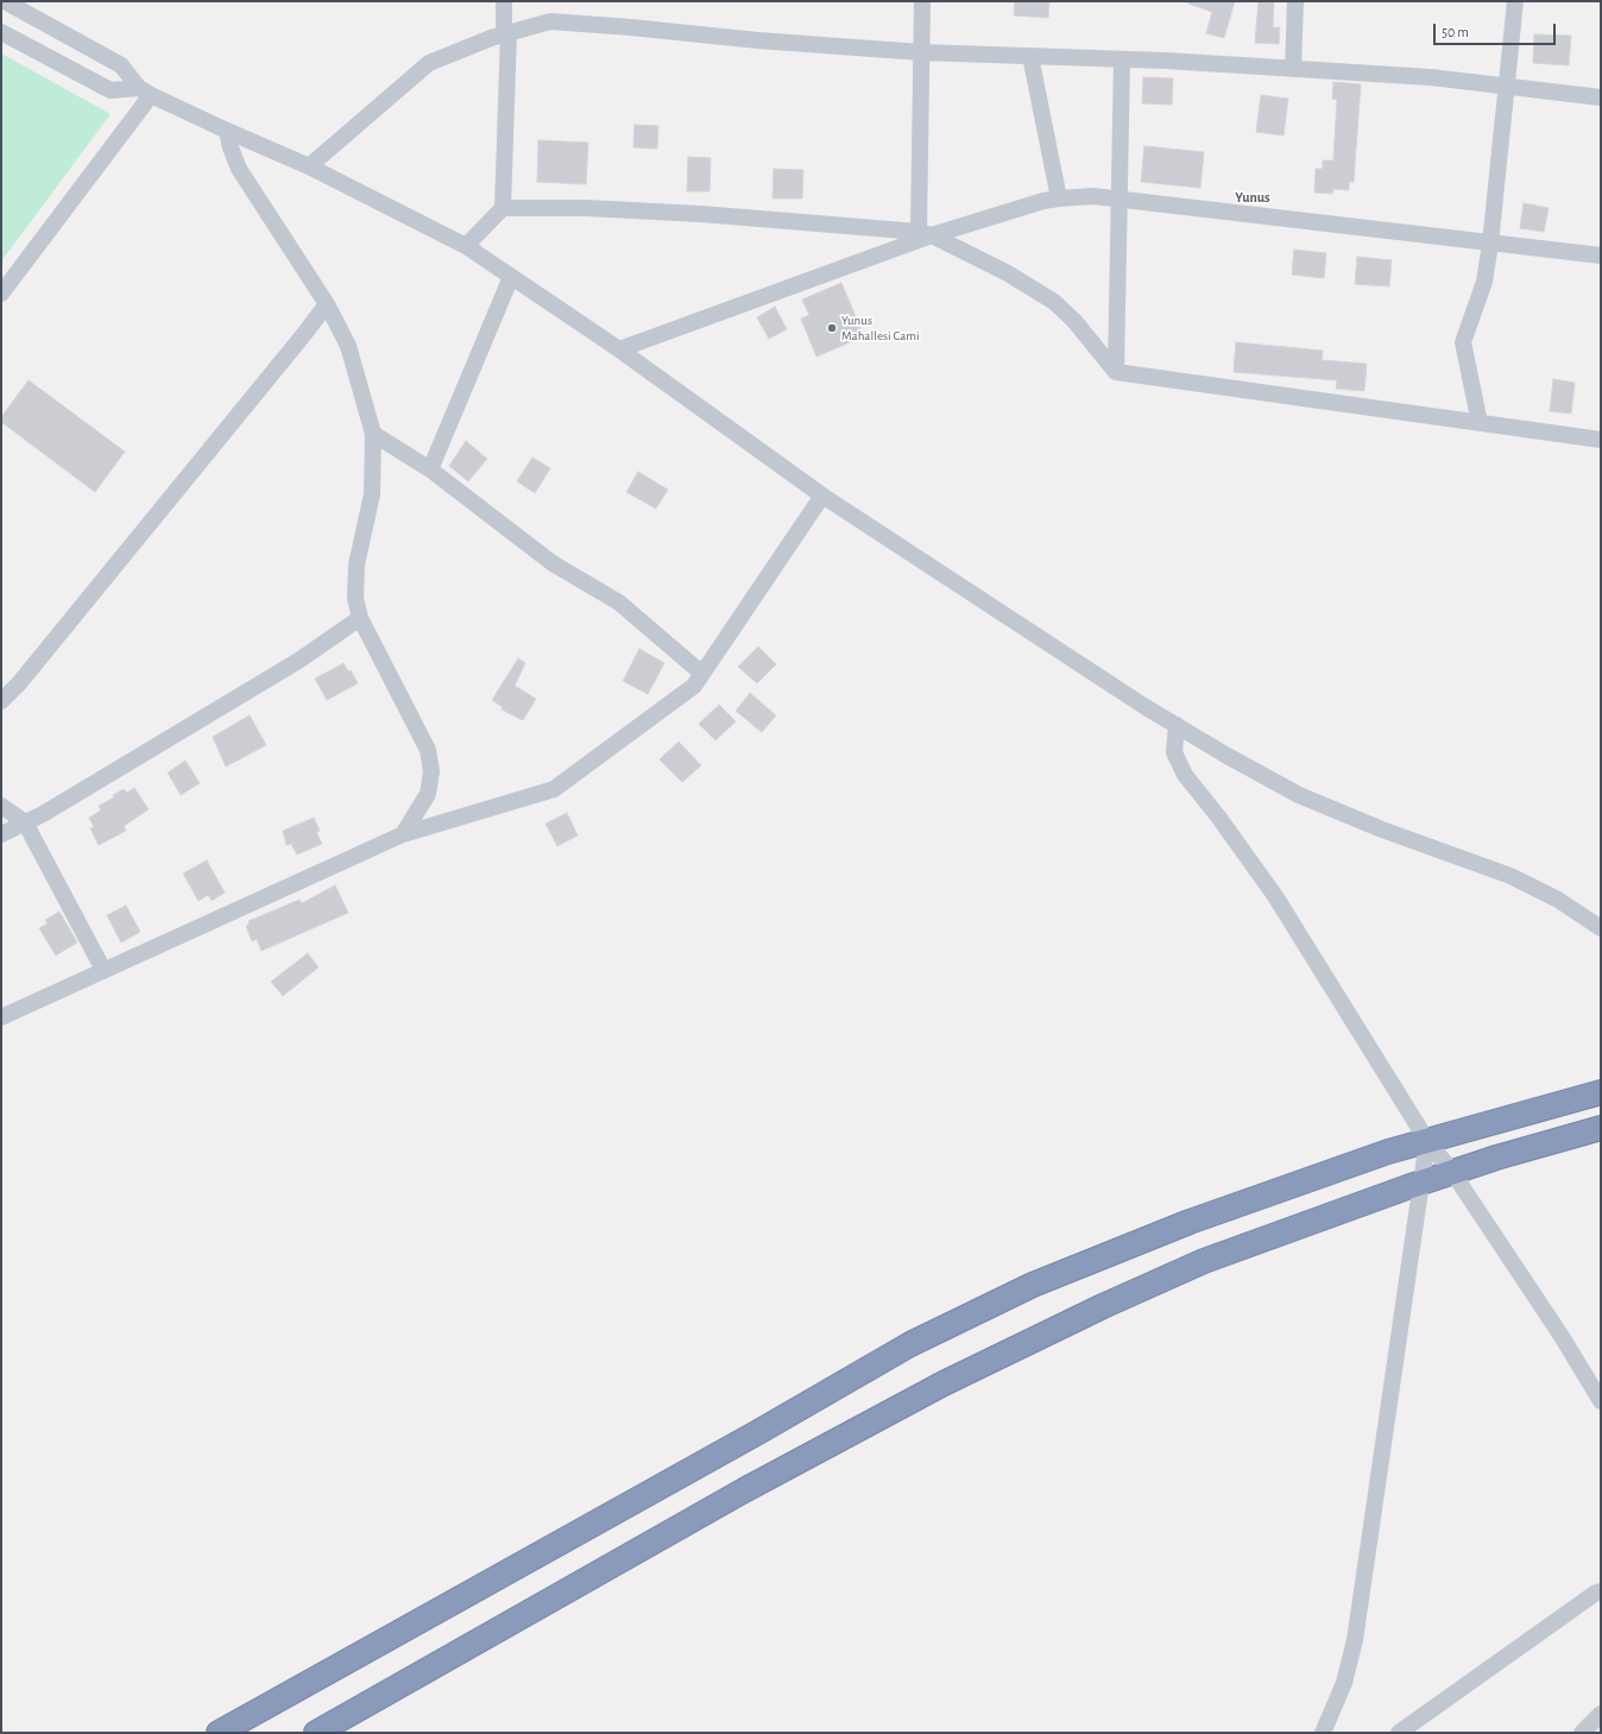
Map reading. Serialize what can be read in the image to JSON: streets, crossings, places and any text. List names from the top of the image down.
{
  "districts": ["Yunus"],
  "places": ["Yunus Mahallesi Cami"],
  "scale_bar": "50 m"
}
